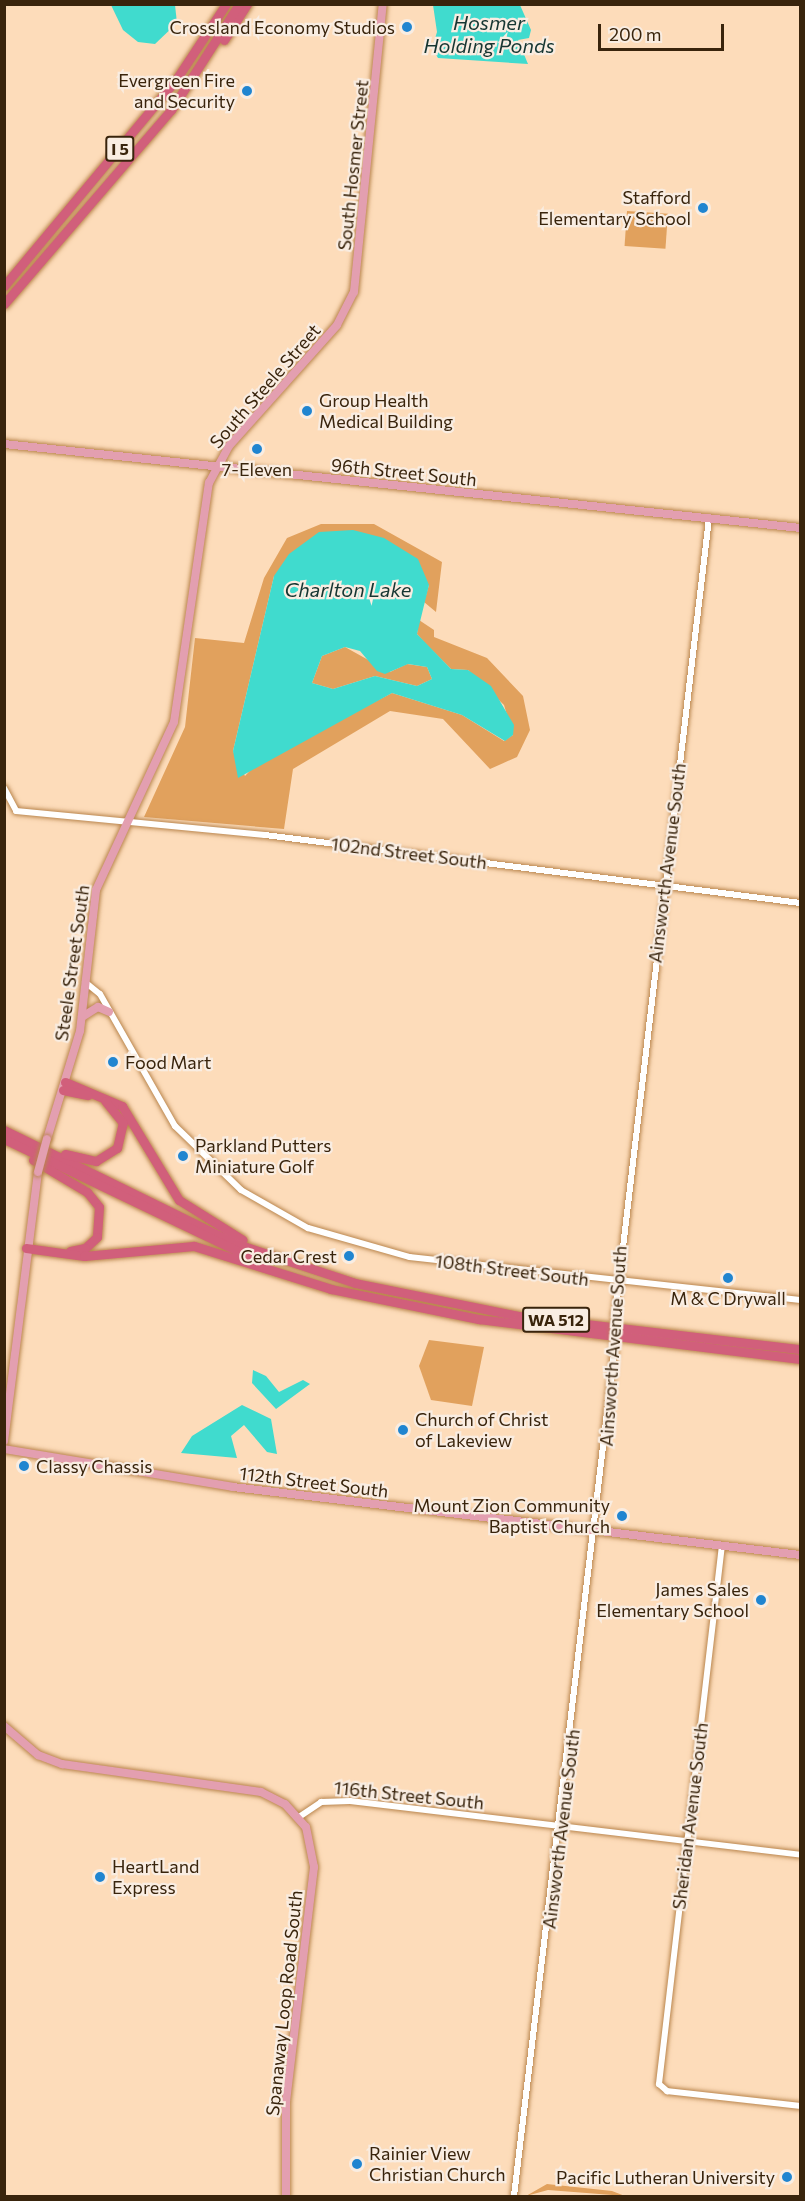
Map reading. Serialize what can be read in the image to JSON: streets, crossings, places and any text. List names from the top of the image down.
{
  "streets": {
    "highway": ["I 5", "WA 512"],
    "main road": [
      "South Hosmer Street",
      "South Steele Street",
      "96th Street South",
      "Steele Street South",
      "112th Street South",
      "Spanaway Loop Road South"
    ],
    "street": [
      "102nd Street South",
      "Ainsworth Avenue South",
      "108th Street South",
      "116th Street South",
      "Sheridan Avenue South"
    ]
  },
  "crossings": [
    ["South Hosmer Street", "South Steele Street"],
    ["South Steele Street", "96th Street South"],
    ["South Steele Street", "Steele Street South"],
    ["96th Street South", "Ainsworth Avenue South"],
    ["96th Street South", "Steele Street South"],
    ["102nd Street South", "Ainsworth Avenue South"],
    ["102nd Street South", "Steele Street South"],
    ["Ainsworth Avenue South", "108th Street South"],
    ["Ainsworth Avenue South", "112th Street South"],
    ["Ainsworth Avenue South", "116th Street South"],
    ["Steele Street South", "108th Street South"],
    ["112th Street South", "Sheridan Avenue South"],
    ["116th Street South", "Sheridan Avenue South"],
    ["116th Street South", "Spanaway Loop Road South"]
  ],
  "water": ["Hosmer Holding Ponds", "Charlton Lake"],
  "places": [
    "Crossland Economy Studios",
    "Evergreen Fire and Security",
    "Stafford Elementary School",
    "Group Health Medical Building",
    "7-Eleven",
    "Food Mart",
    "Parkland Putters Miniature Golf",
    "Cedar Crest",
    "M & C Drywall",
    "Church of Christ of Lakeview",
    "Classy Chassis",
    "Mount Zion Community Baptist Church",
    "James Sales Elementary School",
    "HeartLand Express",
    "Rainier View Christian Church",
    "Pacific Lutheran University"
  ],
  "scale_bar": "200 m"
}
